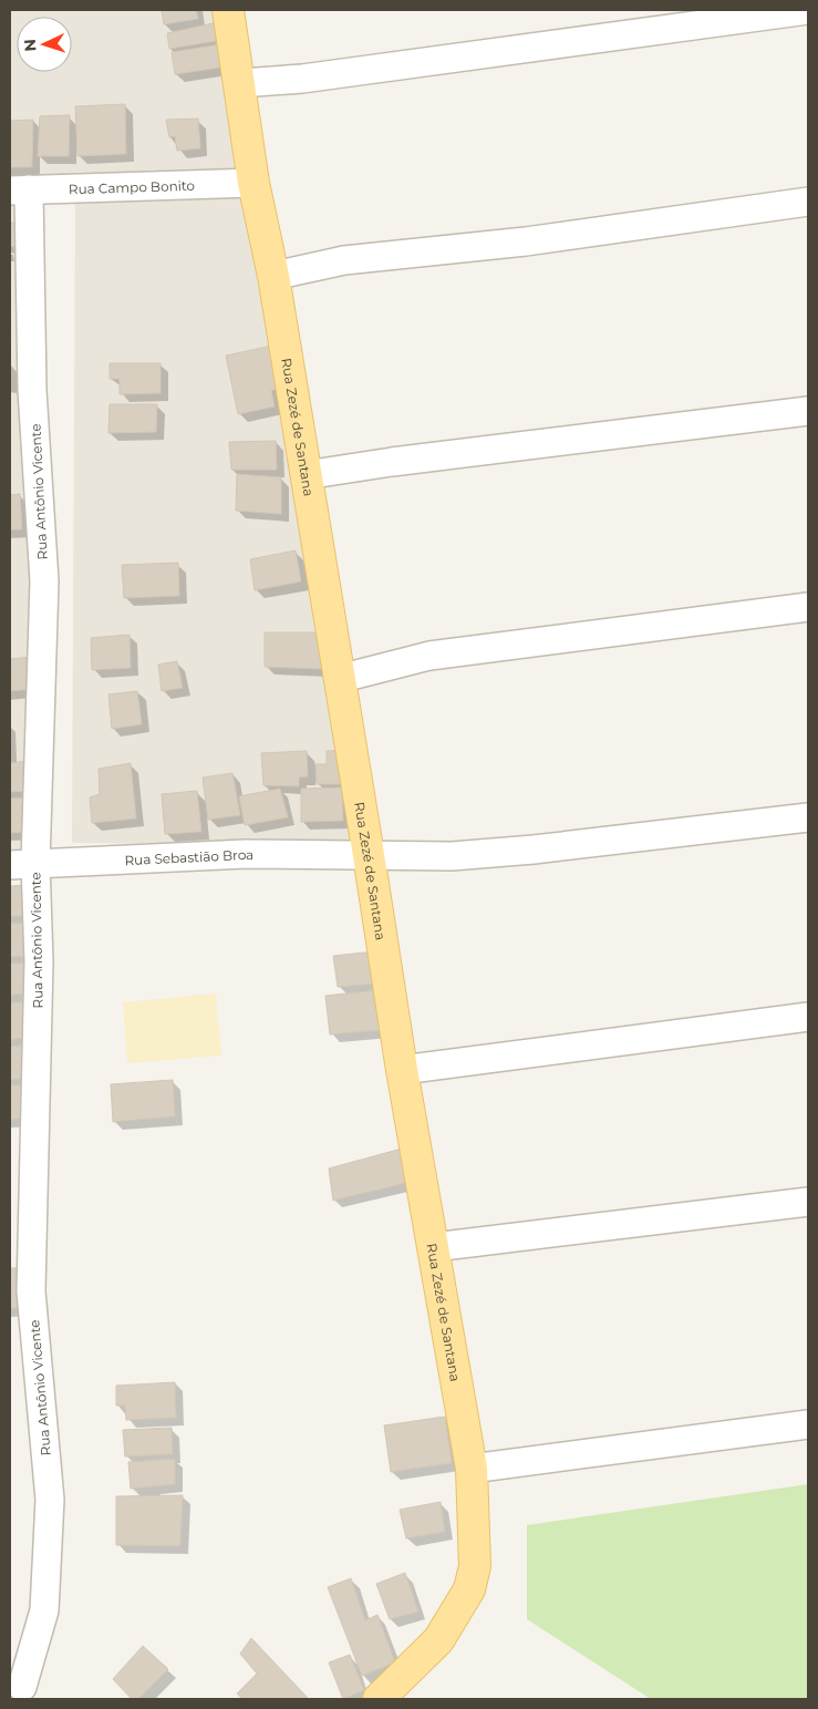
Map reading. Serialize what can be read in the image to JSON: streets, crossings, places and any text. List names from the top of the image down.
{
  "streets": {
    "main road": ["Rua Zezé de Santana"],
    "street": ["Rua Campo Bonito", "Rua Antônio Vicente", "Rua Sebastião Broa"]
  },
  "crossings": [
    ["Rua Campo Bonito", "Rua Zezé de Santana"],
    ["Rua Campo Bonito", "Rua Antônio Vicente"],
    ["Rua Zezé de Santana", "Rua Sebastião Broa"],
    ["Rua Antônio Vicente", "Rua Sebastião Broa"]
  ],
  "north": "left"
}
